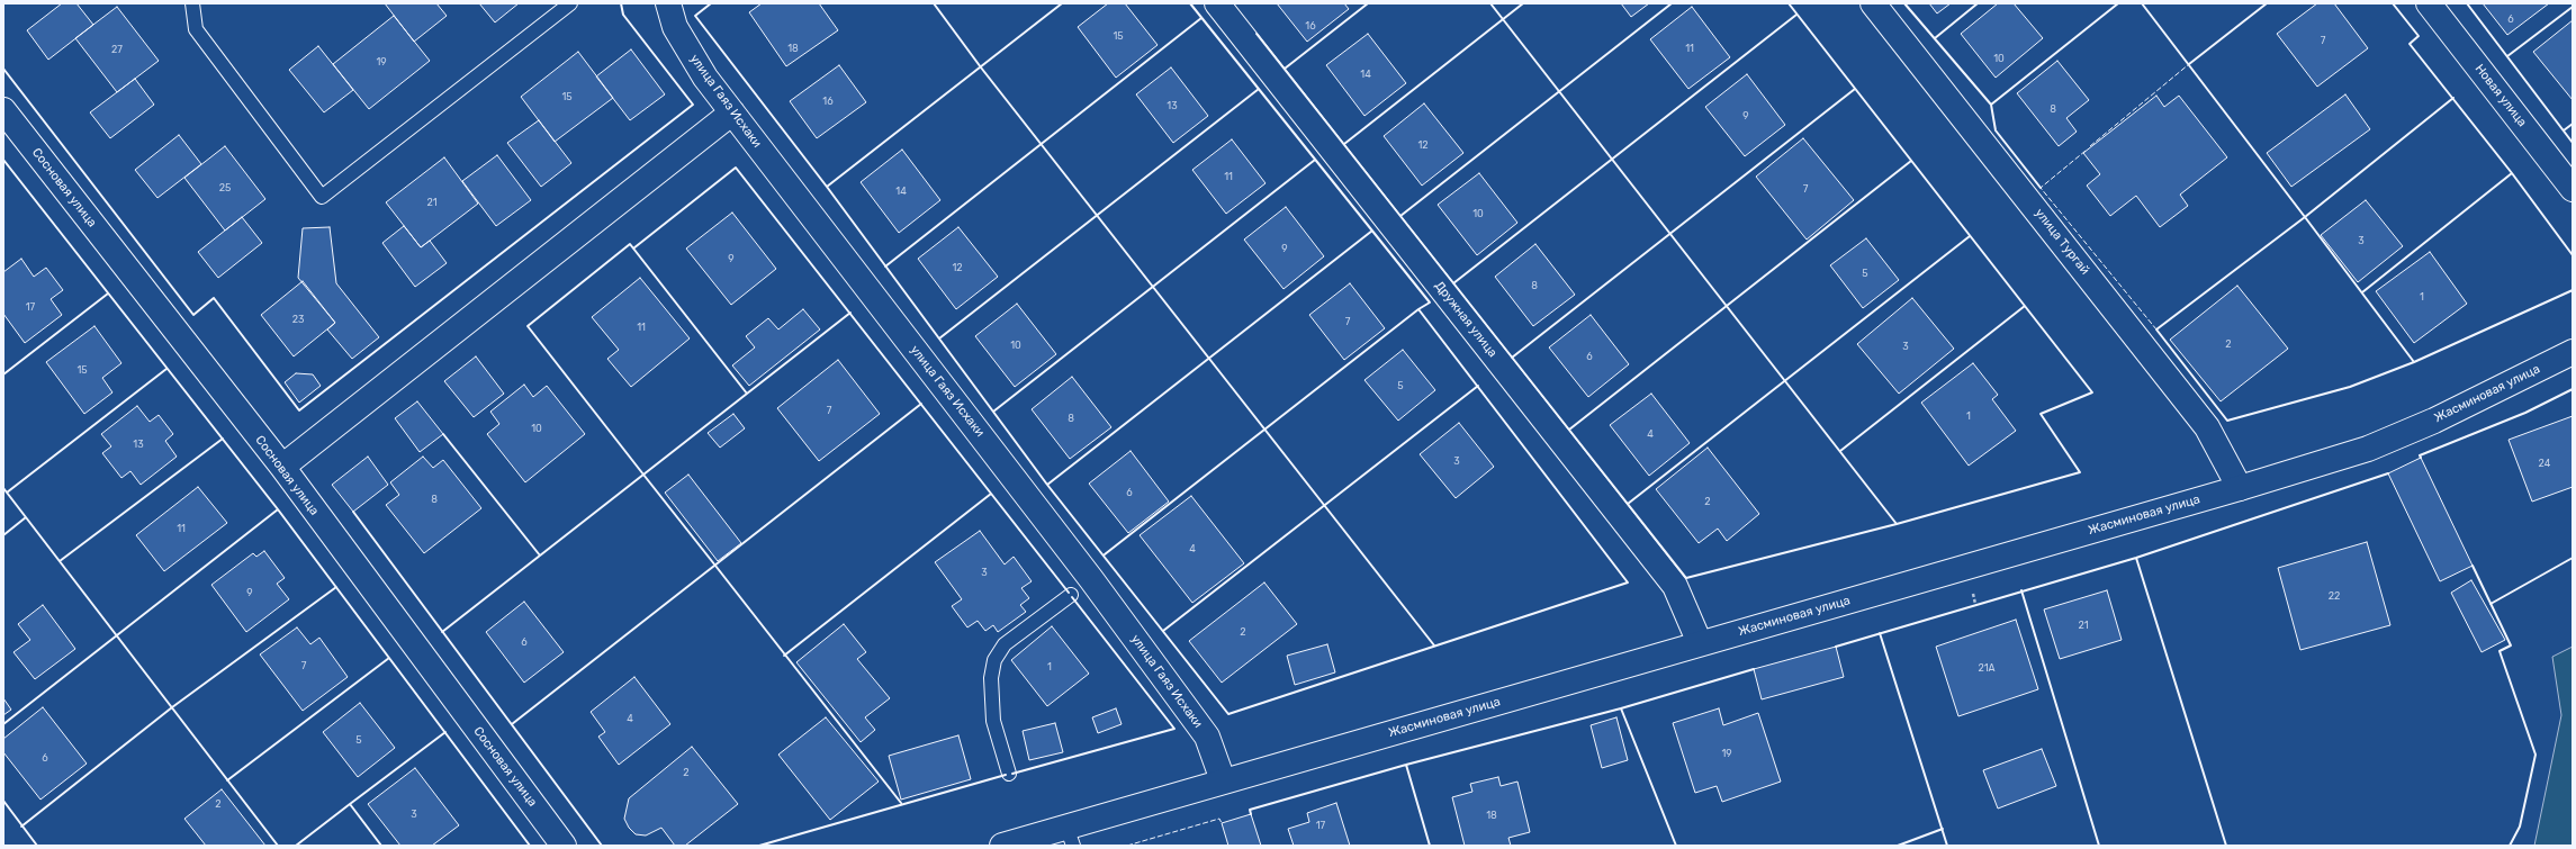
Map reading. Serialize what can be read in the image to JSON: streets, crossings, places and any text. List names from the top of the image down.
{
  "streets": {
    "street": [
      "Новая улица",
      "улица Гаяз Исхаки",
      "Сосновая улица",
      "улица Тургай",
      "Дружная улица",
      "Жасминовая улица"
    ]
  },
  "crossings": [
    ["улица Гаяз Исхаки", "Жасминовая улица"],
    ["улица Тургай", "Жасминовая улица"],
    ["Дружная улица", "Жасминовая улица"]
  ],
  "house_numbers": [
    "6",
    "16",
    "15",
    "7",
    "18",
    "11",
    "27",
    "10",
    "19",
    "14",
    "15",
    "16",
    "13",
    "8",
    "9",
    "12",
    "11",
    "25",
    "7",
    "14",
    "21",
    "10",
    "3",
    "9",
    "9",
    "12",
    "5",
    "8",
    "1",
    "17",
    "23",
    "7",
    "11",
    "2",
    "10",
    "3",
    "6",
    "15",
    "5",
    "7",
    "1",
    "8",
    "10",
    "4",
    "13",
    "3",
    "24",
    "6",
    "8",
    "2",
    "11",
    "4",
    "3",
    "9",
    "22",
    "21",
    "2",
    "6",
    "7",
    "1",
    "21А",
    "4",
    "5",
    "19",
    "6",
    "2",
    "2",
    "3",
    "18",
    "17"
  ]
}
